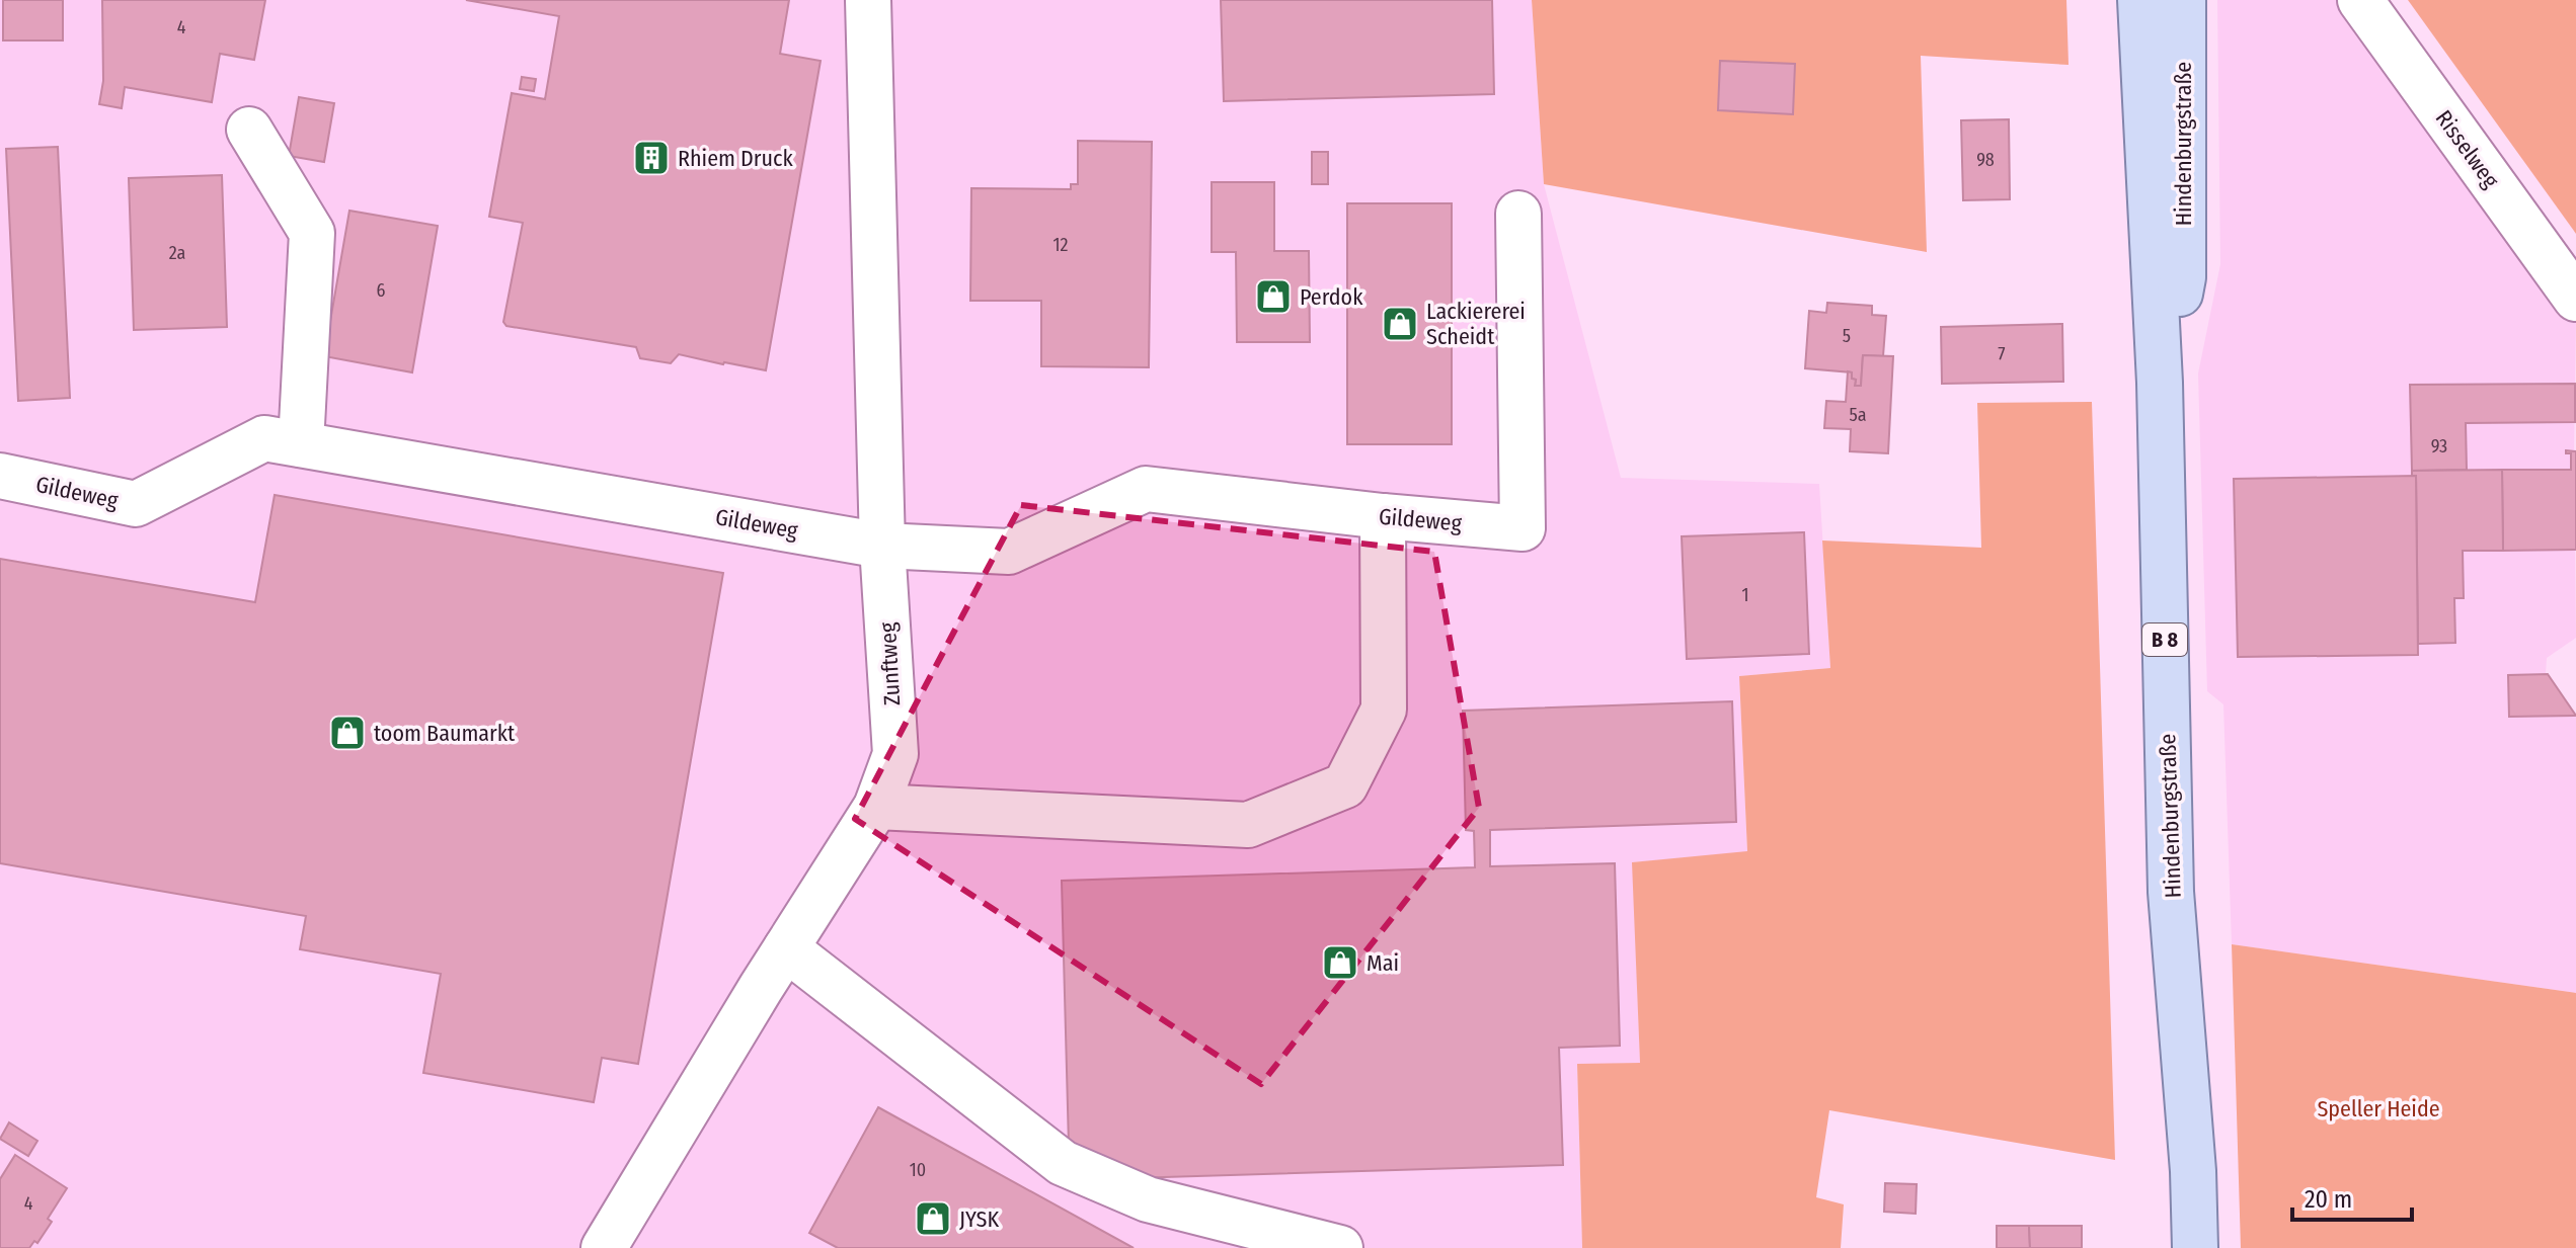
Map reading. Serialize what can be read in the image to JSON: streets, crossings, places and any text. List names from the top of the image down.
{
  "streets": {
    "main road": ["Hindenburgstraße", "B 8"],
    "street": ["Risselweg", "Gildeweg", "Zunftweg"]
  },
  "crossings": [
    ["Gildeweg", "Zunftweg"]
  ],
  "parks": ["Speller Heide"],
  "places": {
    "building": ["Rhiem Druck"],
    "shop": [
      "Perdok",
      "Lackiererei Scheidt",
      "toom Baumarkt",
      "Mai",
      "JYSK"
    ]
  },
  "house_numbers": [
    "4",
    "98",
    "12",
    "2a",
    "6",
    "5",
    "7",
    "5a",
    "93",
    "1",
    "10",
    "4"
  ],
  "scale_bar": "20 m"
}
